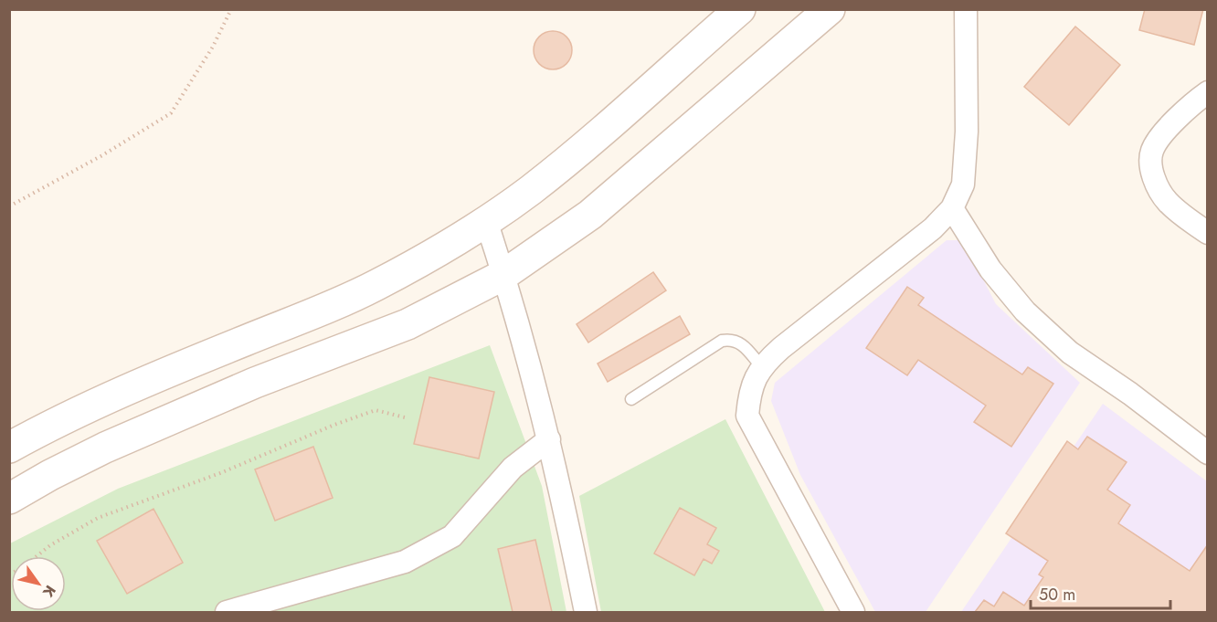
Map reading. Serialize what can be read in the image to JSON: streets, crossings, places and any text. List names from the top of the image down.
{
  "scale_bar": "50 m",
  "north": "bottom right"
}
